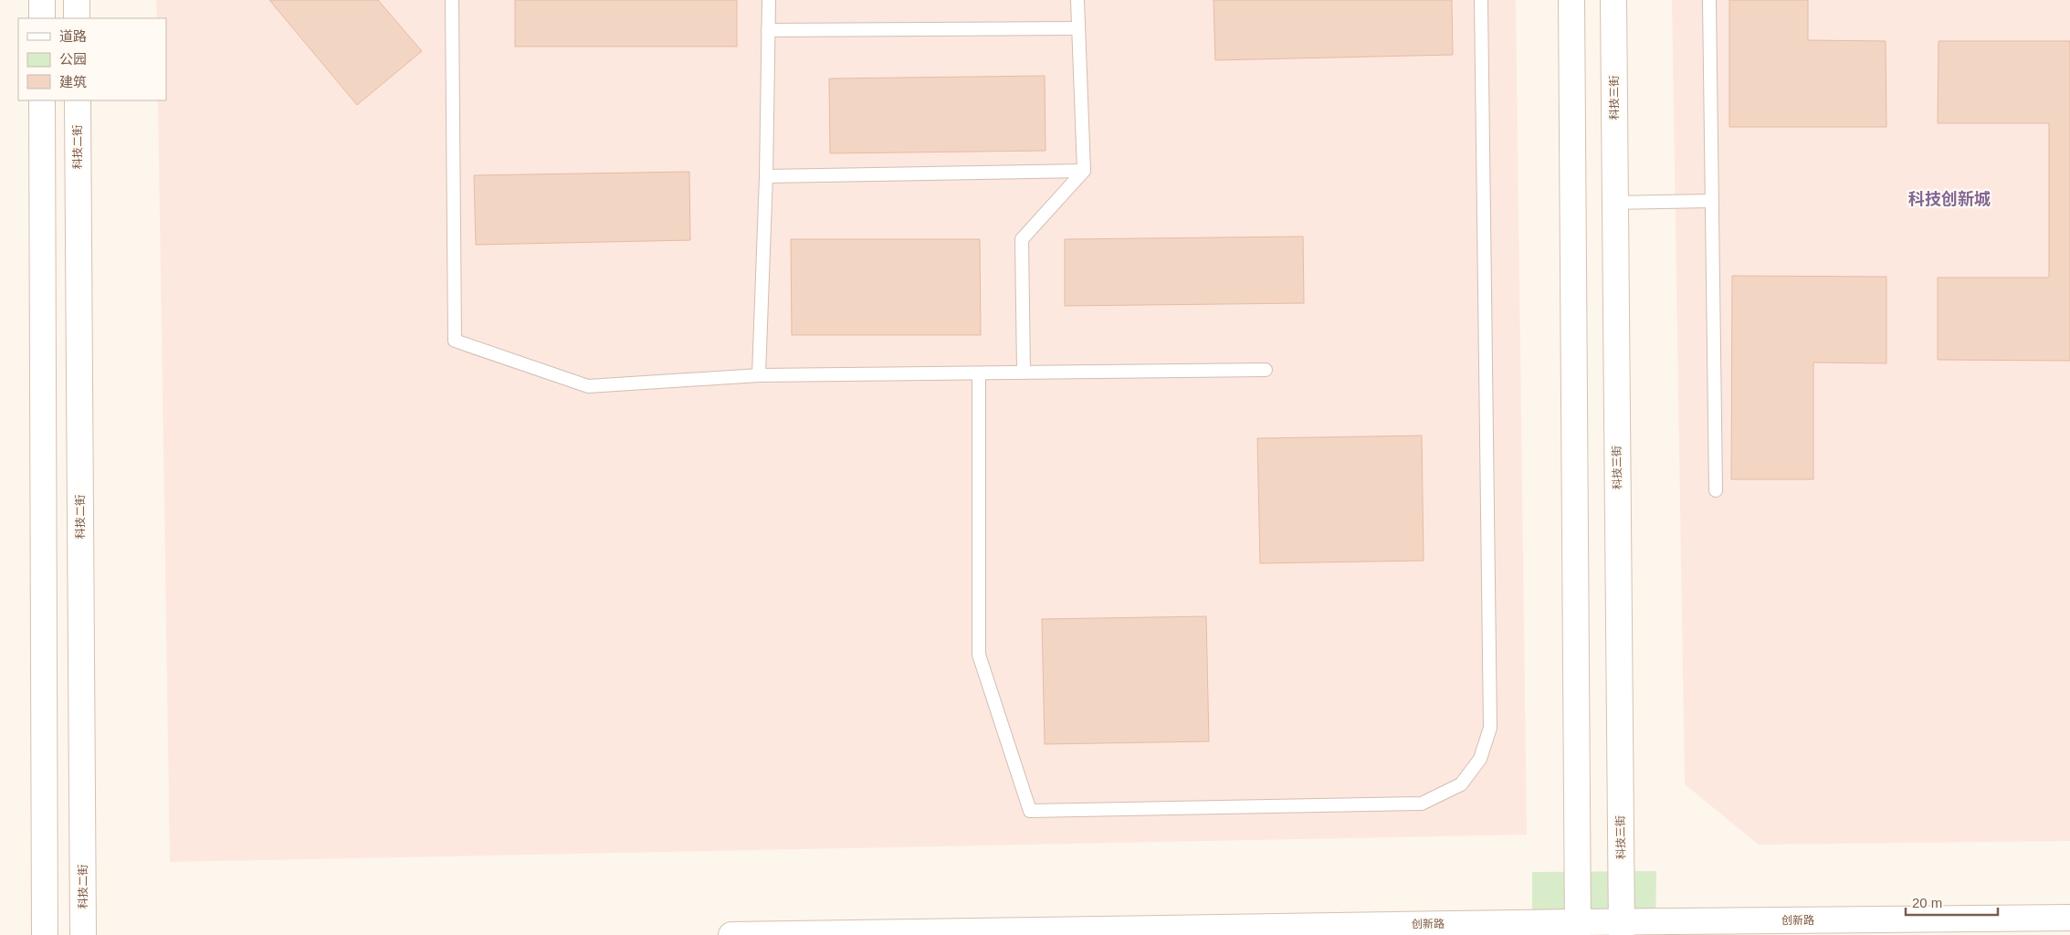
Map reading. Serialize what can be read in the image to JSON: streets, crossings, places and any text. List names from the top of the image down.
{
  "streets": {
    "main road": ["科技三街", "科技二街", "创新路"]
  },
  "crossings": [
    ["科技三街", "创新路"]
  ],
  "districts": ["科技创新城"],
  "legend": ["道路", "公园", "建筑"],
  "scale_bar": "20 m"
}
